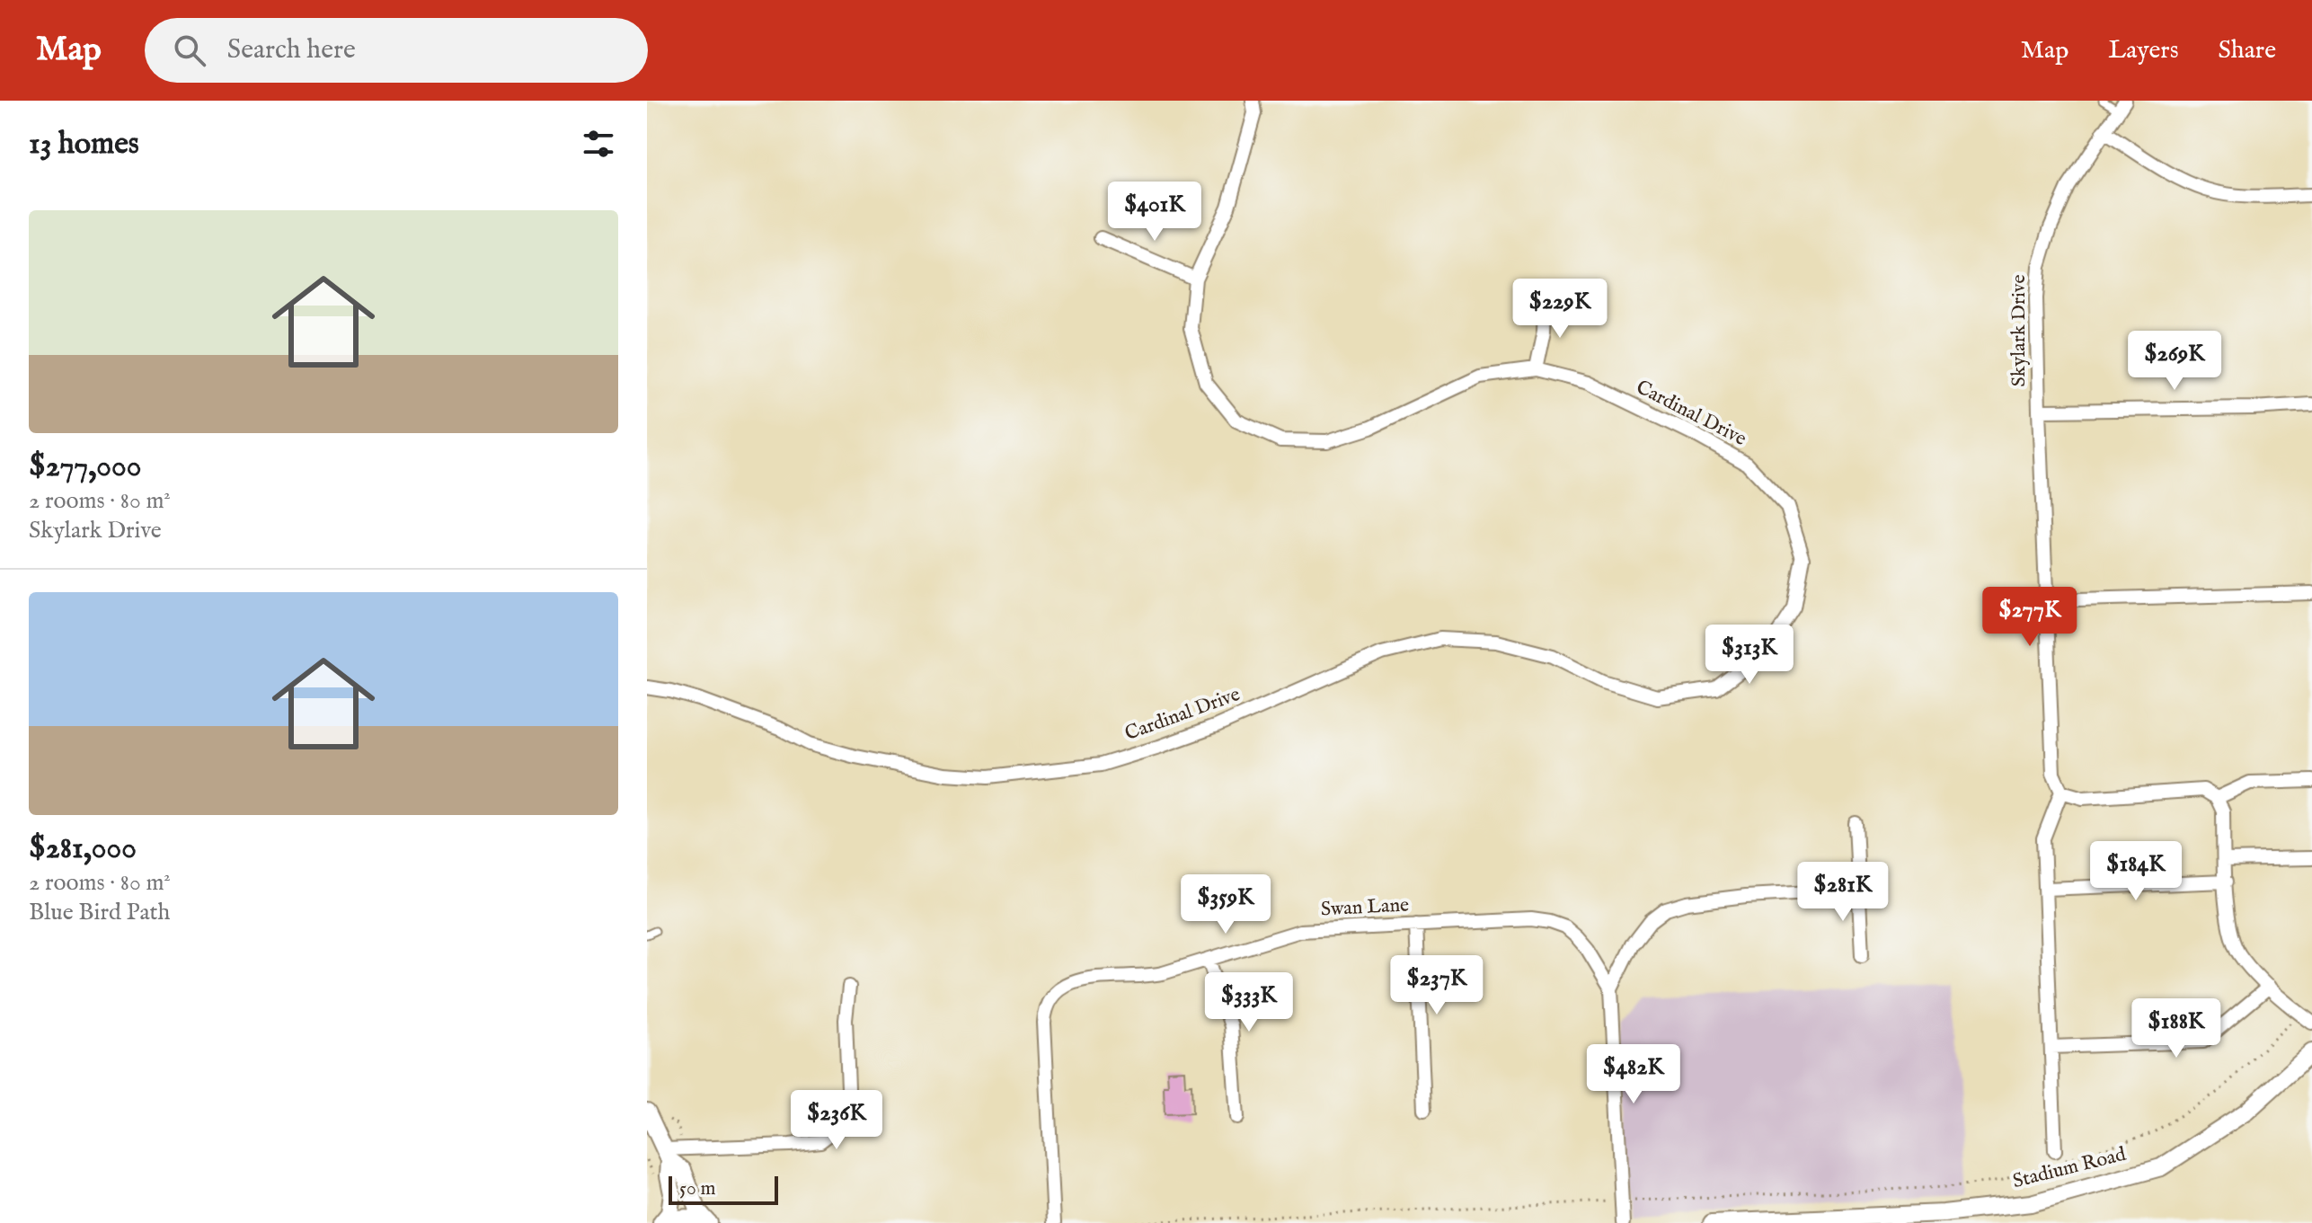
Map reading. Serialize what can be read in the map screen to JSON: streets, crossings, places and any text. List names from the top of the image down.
{
  "streets": {
    "street": [
      "Skylark Drive",
      "Cardinal Drive",
      "Swan Lane",
      "Stadium Road"
    ]
  },
  "scale_bar": "50 m",
  "page": {
    "header": "Map",
    "search": "Search here",
    "nav": ["Map", "Layers", "Share"],
    "heading": "13 homes",
    "price": [
      "$401K",
      "$229K",
      "$269K",
      "$277K",
      "$313K",
      "$184K",
      "$281K",
      "$359K",
      "$237K",
      "$333K",
      "$188K",
      "$482K",
      "$236K"
    ],
    "list": [
      {
        "name": "$277,000",
        "note": "2 rooms · 80 m² · Skylark Drive"
      },
      {
        "name": "$281,000",
        "note": "2 rooms · 80 m² · Blue Bird Path"
      }
    ],
    "scale": "50 m"
  }
}
